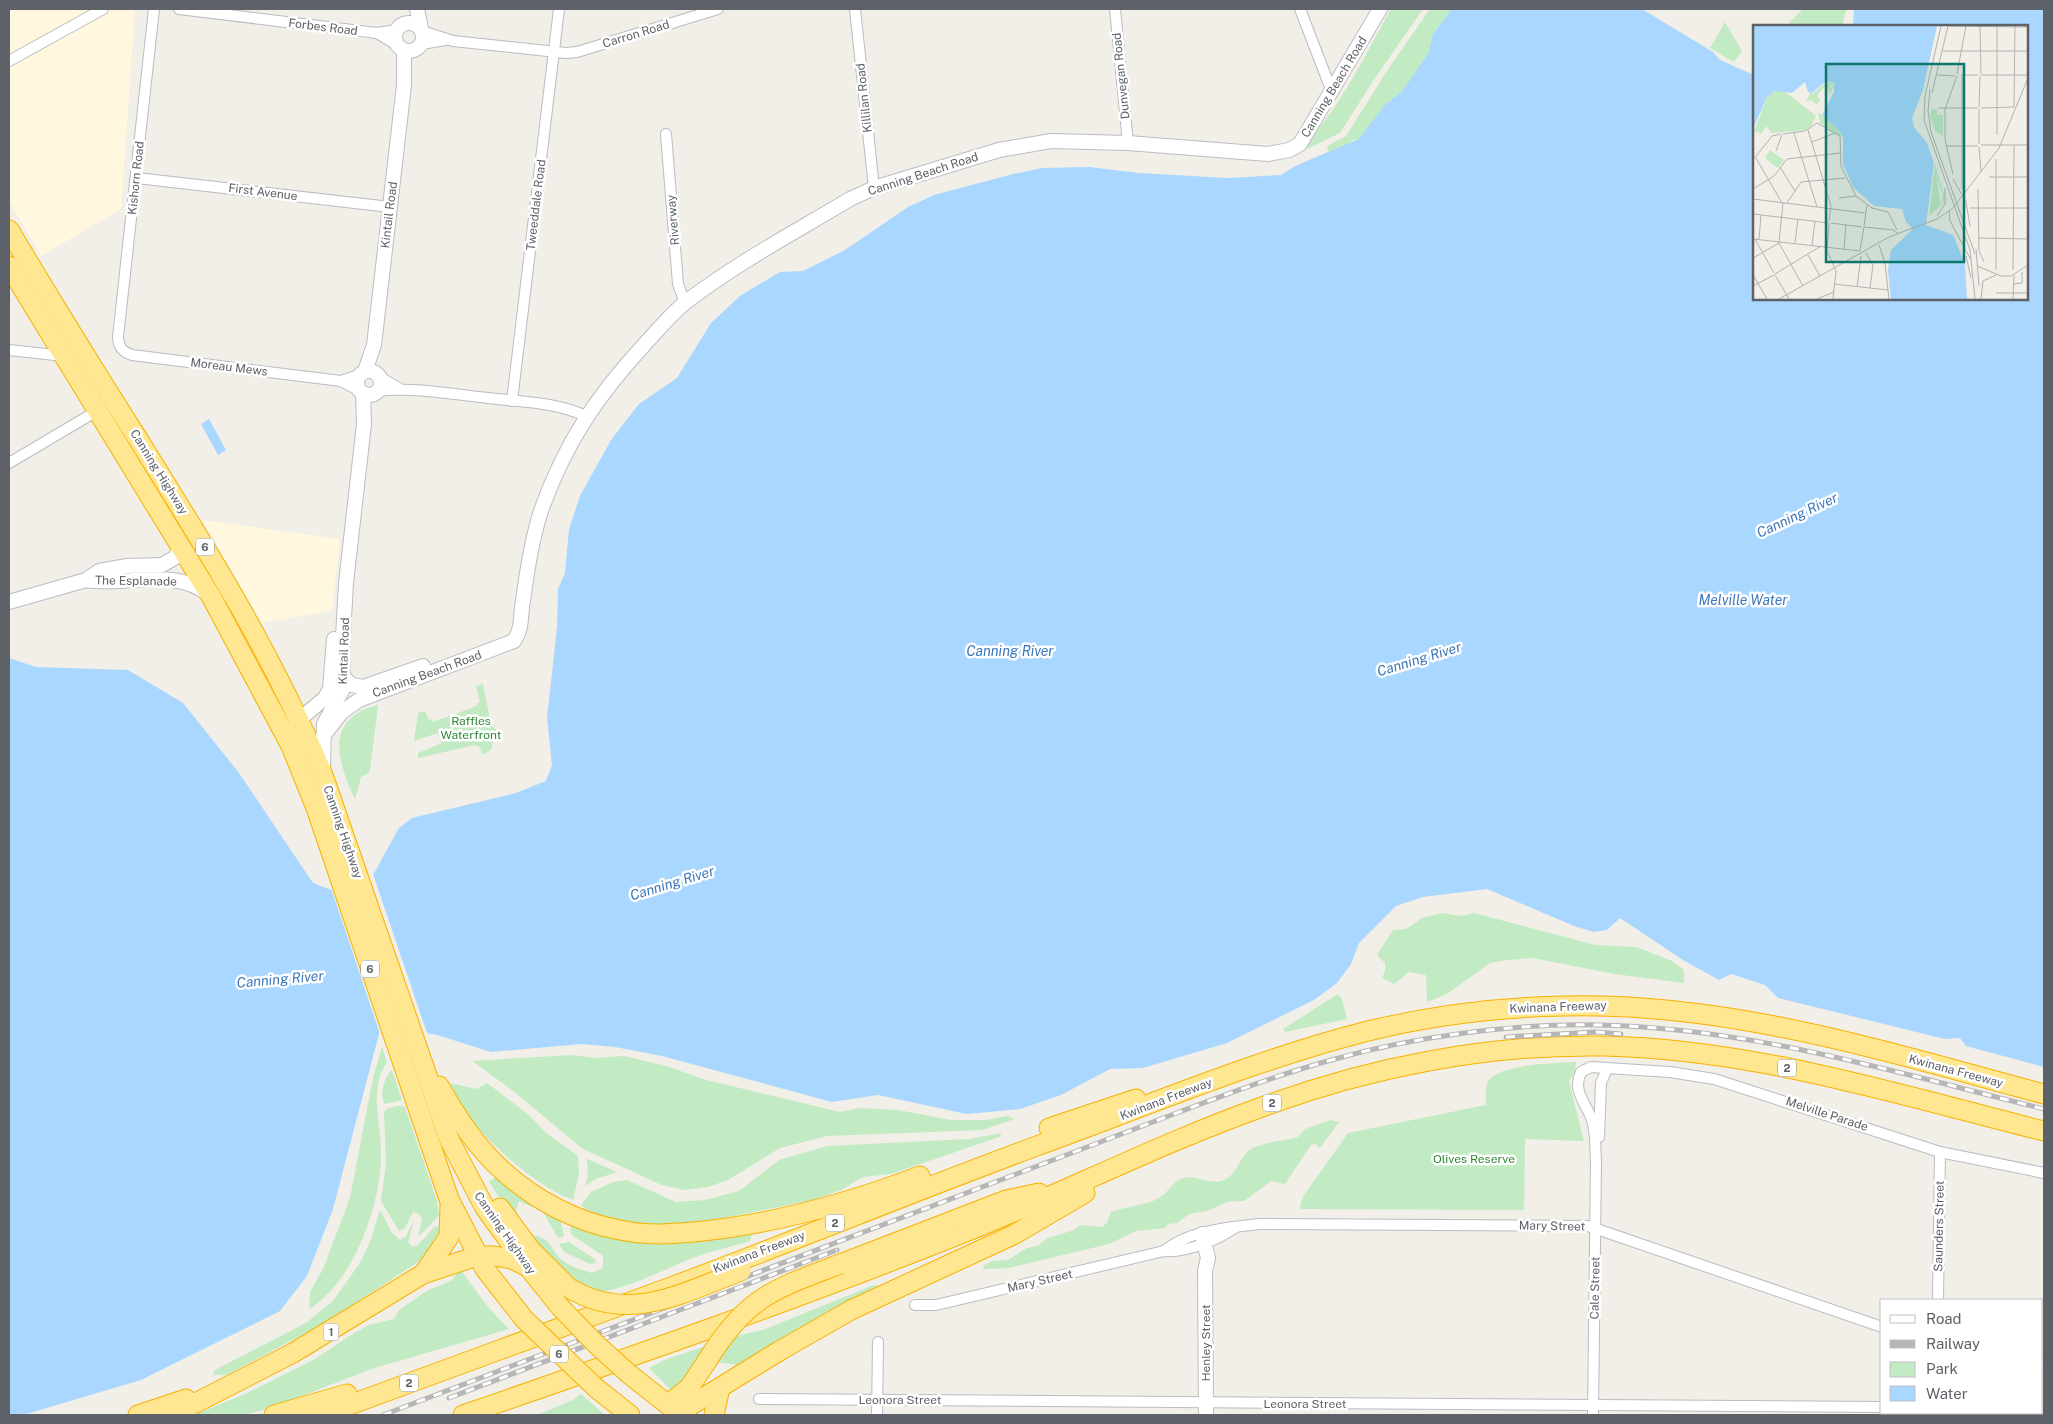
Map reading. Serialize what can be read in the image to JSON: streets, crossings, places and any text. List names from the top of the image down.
{
  "streets": {
    "highway": [
      "Canning Highway",
      "6",
      "Kwinana Freeway",
      "2",
      "1"
    ],
    "street": [
      "Forbes Road",
      "Carron Road",
      "Dunvegan Road",
      "Canning Beach Road",
      "Killilan Road",
      "Kishorn Road",
      "First Avenue",
      "Tweeddale Road",
      "Kintail Road",
      "Riverway",
      "Moreau Mews",
      "The Esplanade",
      "Melville Parade",
      "Mary Street",
      "Saunders Street",
      "Cale Street",
      "Henley Street",
      "Leonora Street"
    ]
  },
  "crossings": [
    ["Forbes Road", "Carron Road"],
    ["Forbes Road", "Tweeddale Road"],
    ["Forbes Road", "Kintail Road"],
    ["Carron Road", "Tweeddale Road"],
    ["Dunvegan Road", "Canning Beach Road"],
    ["Canning Beach Road", "Killilan Road"],
    ["Canning Beach Road", "Kintail Road"],
    ["Canning Beach Road", "Riverway"],
    ["Kishorn Road", "First Avenue"],
    ["Kishorn Road", "Moreau Mews"],
    ["First Avenue", "Kintail Road"],
    ["Kintail Road", "Moreau Mews"],
    ["Kintail Road", "Canning Highway"],
    ["Canning Highway", "The Esplanade"],
    ["Canning Highway", "2"],
    ["Canning Highway", "1"],
    ["Melville Parade", "Saunders Street"],
    ["Melville Parade", "Cale Street"],
    ["Mary Street", "Cale Street"],
    ["Mary Street", "Henley Street"],
    ["Cale Street", "Leonora Street"],
    ["Henley Street", "Leonora Street"]
  ],
  "water": ["Canning River", "Melville Water"],
  "parks": ["Raffles Waterfront", "Olives Reserve"],
  "legend": [
    "Road",
    "Railway",
    "Park",
    "Water"
  ]
}
